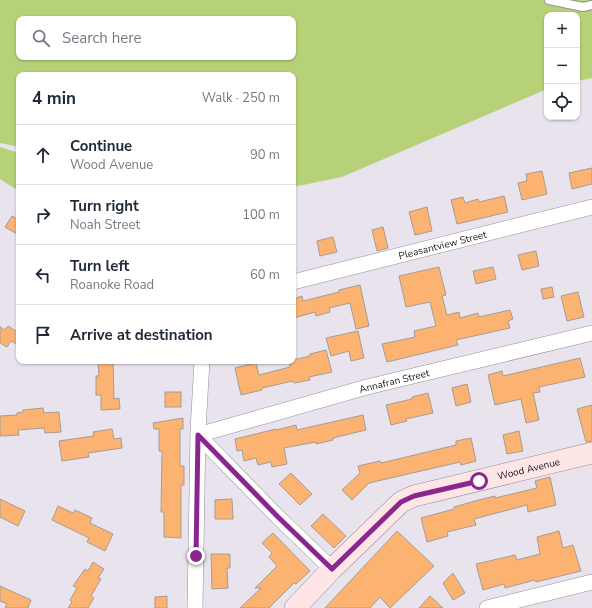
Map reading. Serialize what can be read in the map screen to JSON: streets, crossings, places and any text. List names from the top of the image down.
{
  "streets": {
    "main road": ["Wood Avenue"],
    "street": ["Pleasantview Street", "Annafran Street"]
  },
  "page": {
    "map_buttons": ["+", "−"],
    "search": "Search here",
    "heading": ["4 min", "Walk · 250 m"],
    "list": [
      ["Continue", "Wood Avenue", "90 m"],
      ["Turn right", "Noah Street", "100 m"],
      ["Turn left", "Roanoke Road", "60 m"],
      "Arrive at destination"
    ]
  }
}
